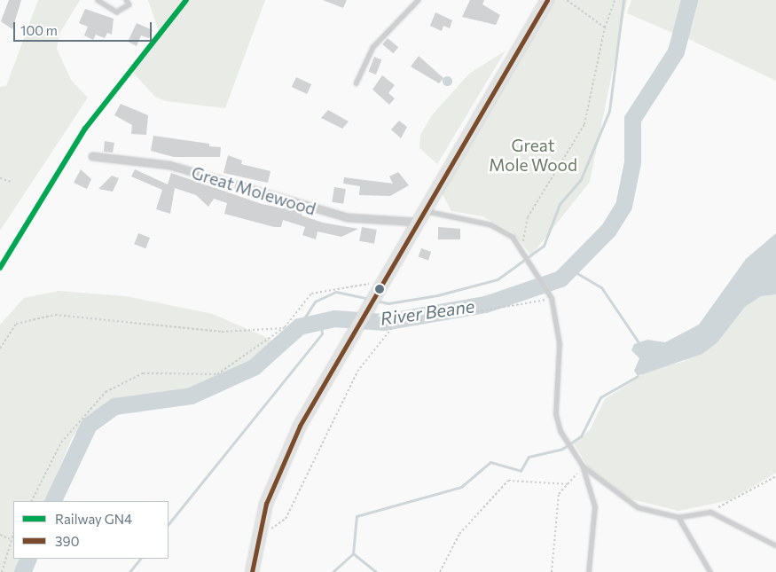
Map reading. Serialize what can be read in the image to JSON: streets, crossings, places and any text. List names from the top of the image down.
{
  "streets": {
    "street": ["Great Molewood"]
  },
  "water": ["River Beane"],
  "parks": ["Great Mole Wood"],
  "lines": ["rail line GN4", "transit line 390"],
  "legend": ["Railway GN4", "390"],
  "scale_bar": "100 m"
}
